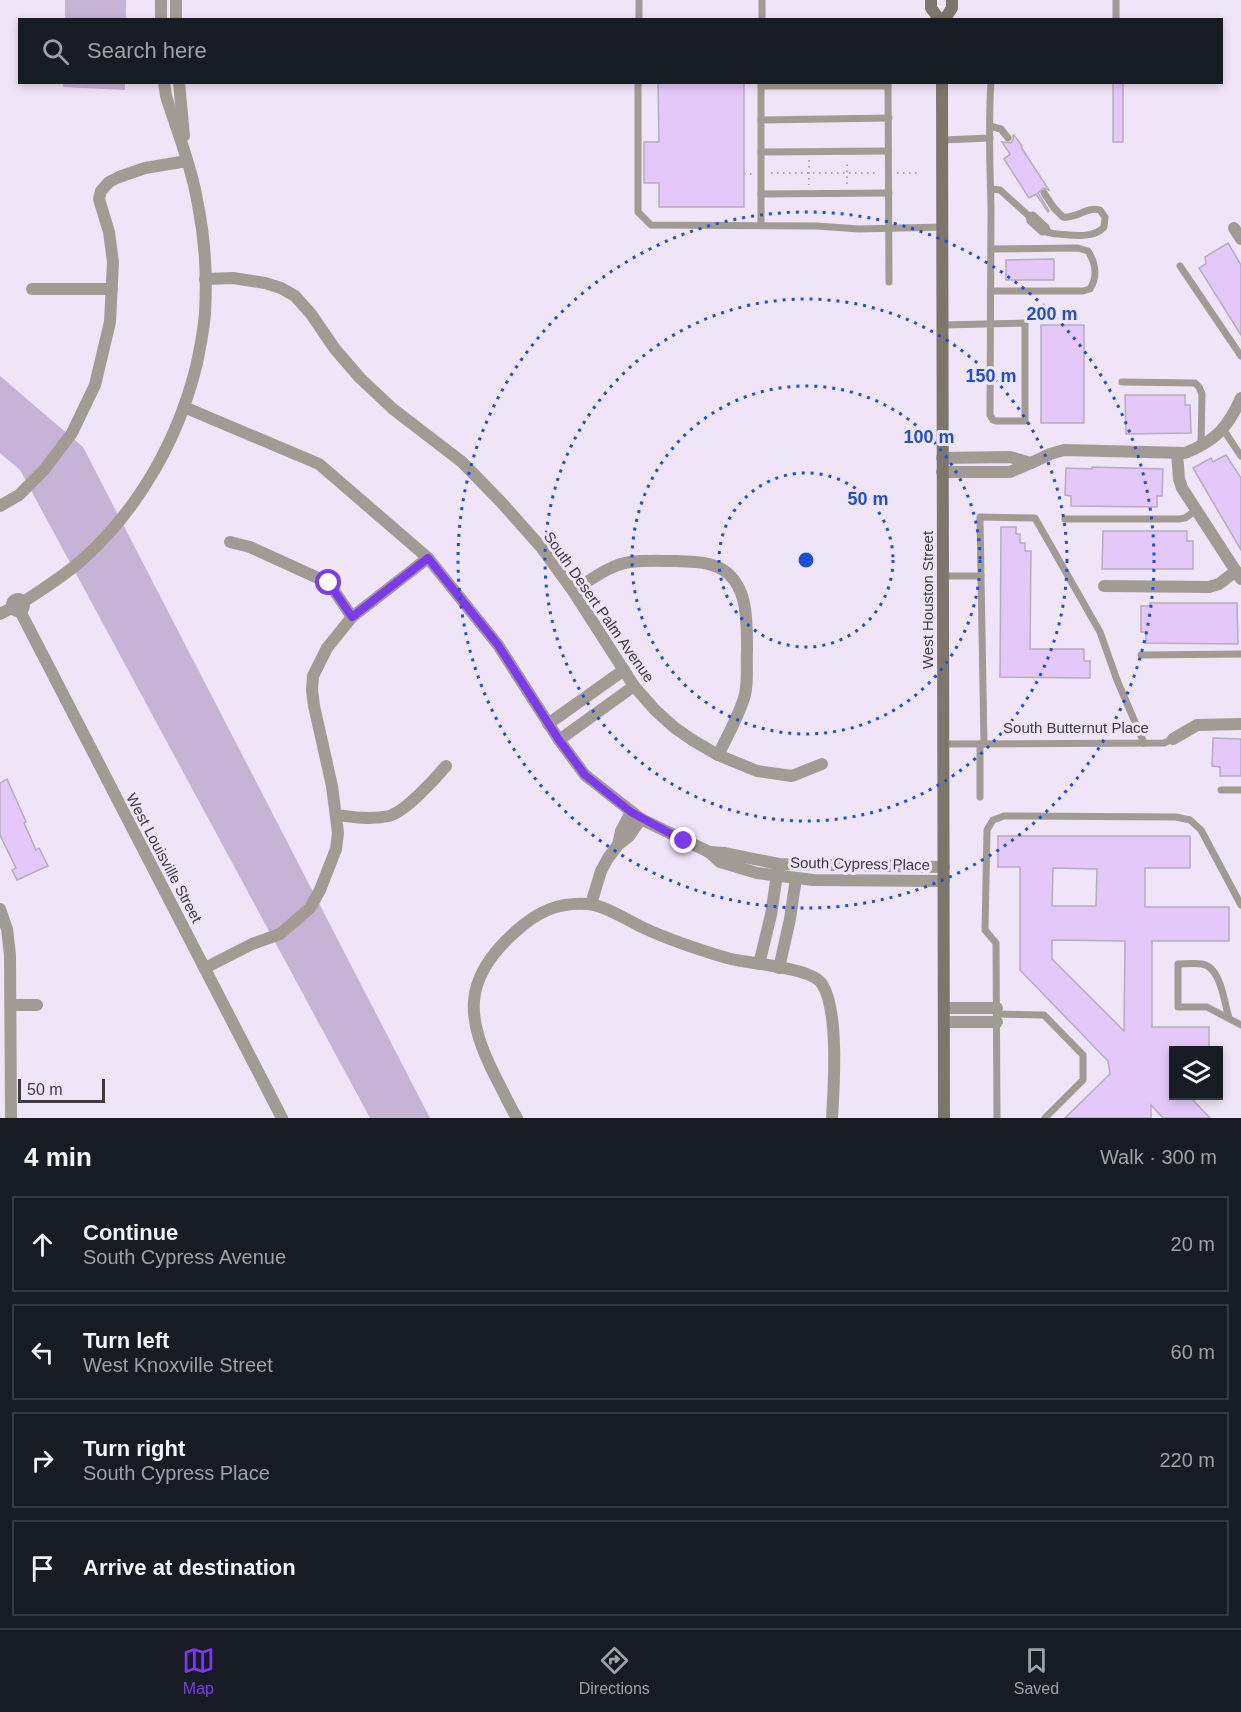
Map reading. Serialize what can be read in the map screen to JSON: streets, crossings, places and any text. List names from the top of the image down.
{
  "streets": {
    "main road": ["West Houston Street"],
    "street": [
      "South Desert Palm Avenue",
      "South Butternut Place",
      "West Louisville Street",
      "South Cypress Place"
    ]
  },
  "crossings": [
    ["West Houston Street", "South Butternut Place"],
    ["West Houston Street", "South Cypress Place"]
  ],
  "scale_bar": "50 m",
  "page": {
    "search": "Search here",
    "scale": "50 m",
    "heading": ["4 min", "Walk · 300 m"],
    "list": [
      ["Continue", "South Cypress Avenue", "20 m"],
      ["Turn left", "West Knoxville Street", "60 m"],
      ["Turn right", "South Cypress Place", "220 m"],
      "Arrive at destination"
    ],
    "nav": ["Map", "Directions", "Saved"]
  },
  "rings": [
    "200 m",
    "150 m",
    "100 m",
    "50 m"
  ]
}
